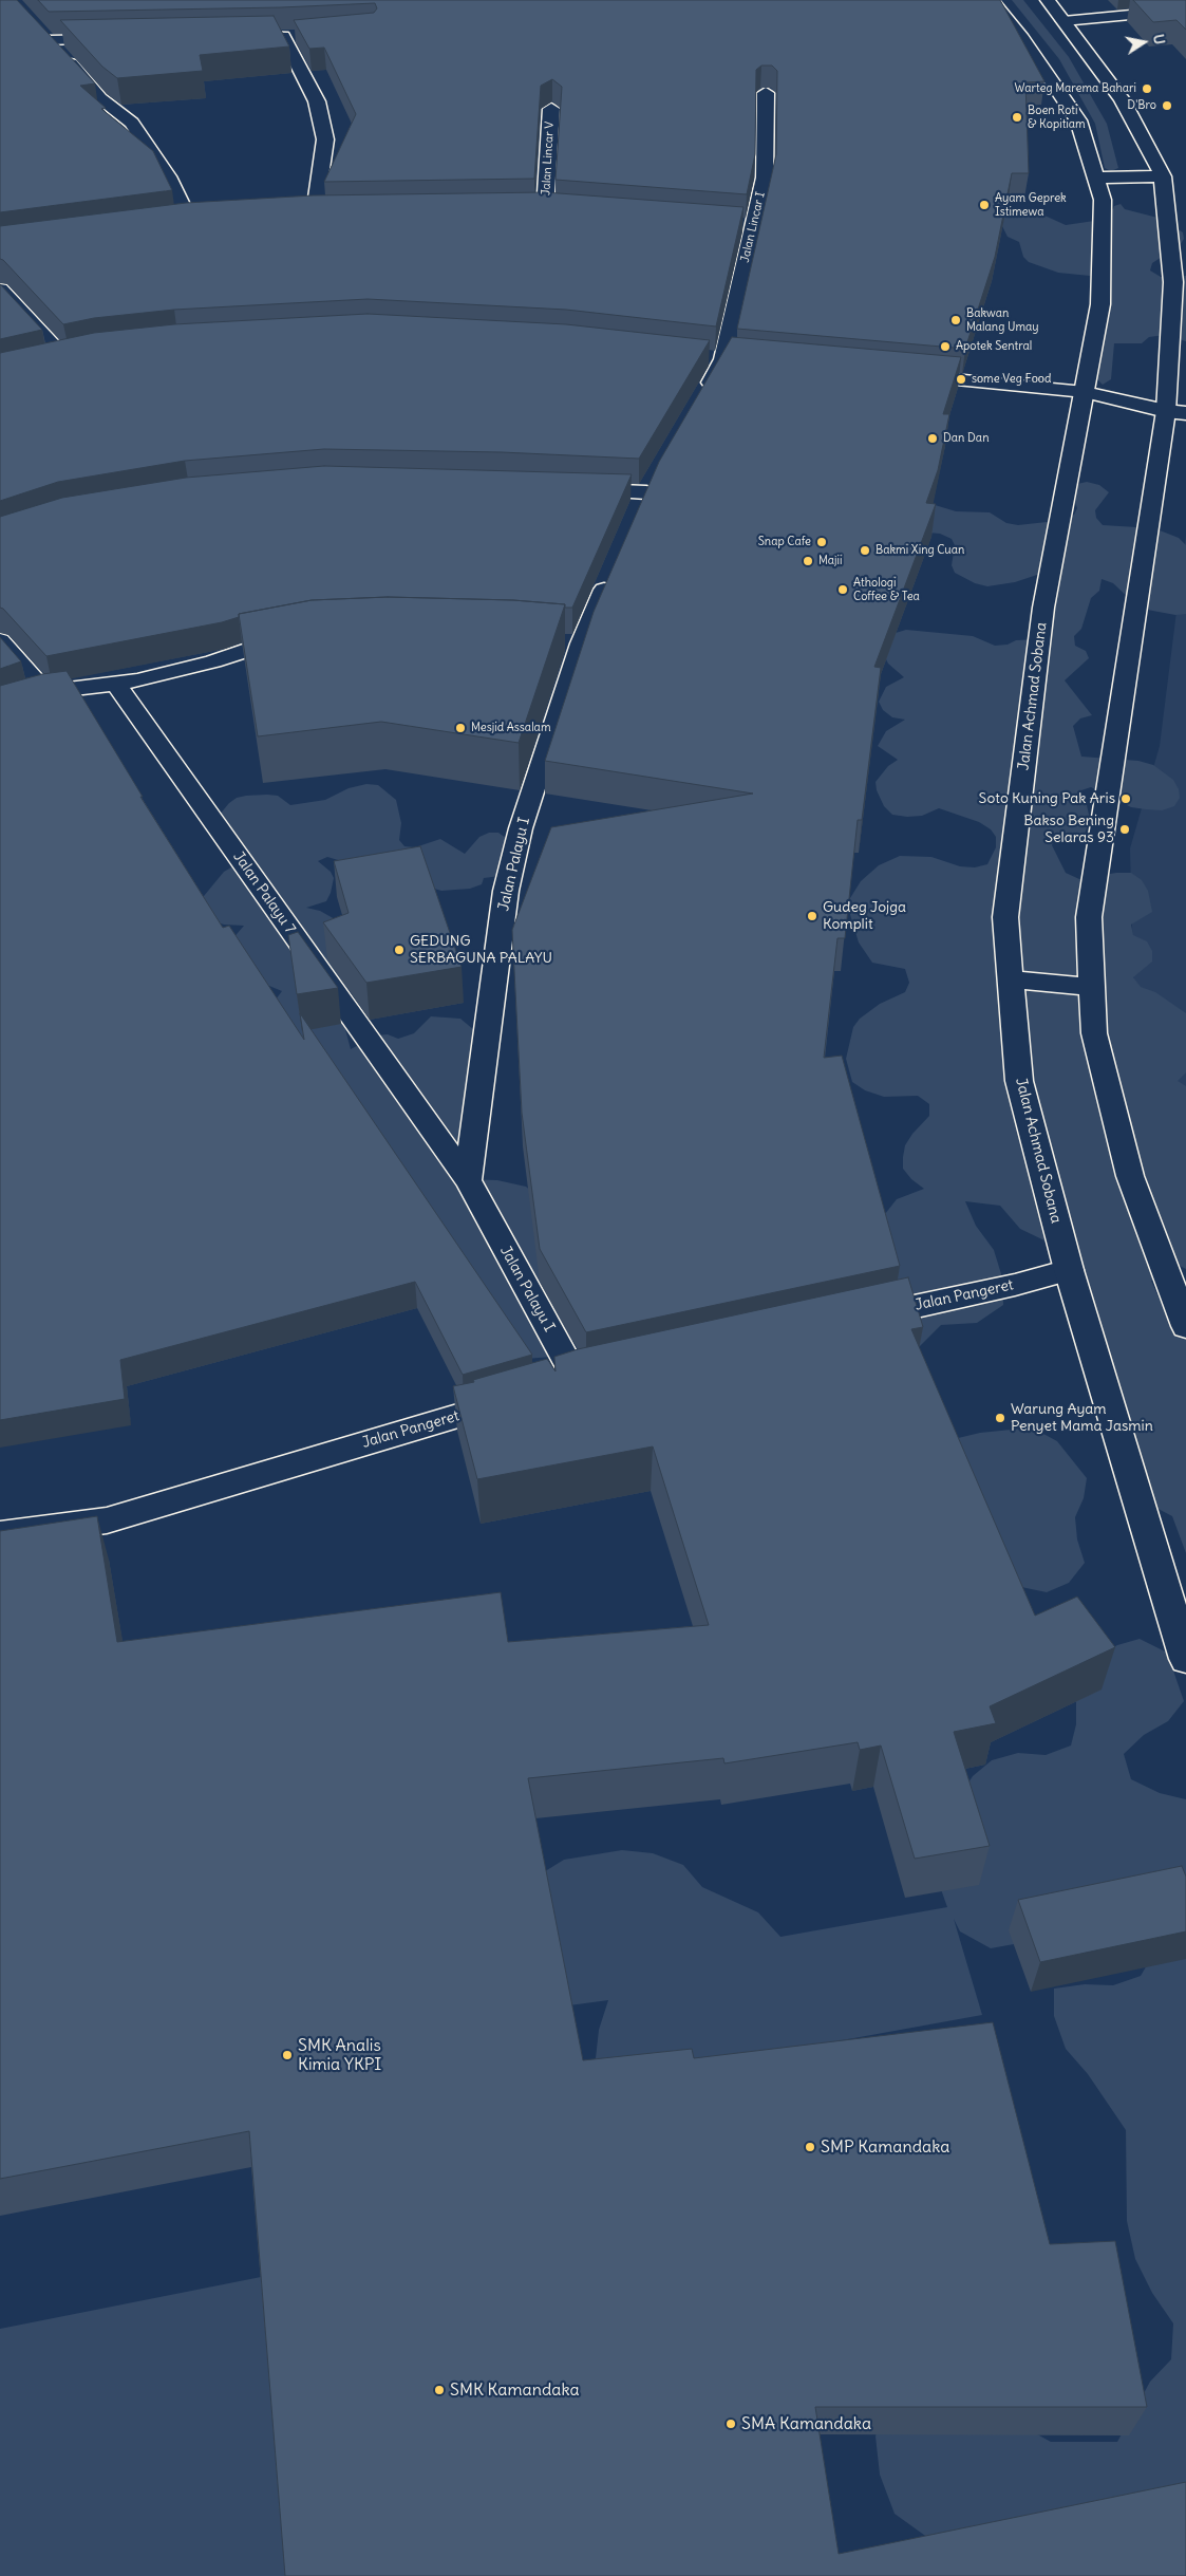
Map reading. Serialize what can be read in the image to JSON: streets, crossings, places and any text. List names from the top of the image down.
{
  "streets": {
    "street": [
      "Jalan Lincar V",
      "Jalan Lincar I",
      "Jalan Achmad Sobana",
      "Jalan Palayu I",
      "Jalan Palayu 7",
      "Jalan Pangeret"
    ]
  },
  "crossings": [
    ["Jalan Achmad Sobana", "Jalan Pangeret"],
    ["Jalan Palayu I", "Jalan Palayu 7"]
  ],
  "places": [
    "Warteg Marema Bahari",
    "D'Bro",
    "Boen Roti & Kopitiam",
    "Ayam Geprek Istimewa",
    "Bakwan Malang Umay",
    "Apotek Sentral",
    "sоme Veg Fооd",
    "Dan Dan",
    "Snap Cafe",
    "Bakmi Xing Cuan",
    "Majii",
    "Athologi Coffee & Tea",
    "Mesjid Assalam",
    "Soto Kuning Pak Aris",
    "Bakso Bening Selaras 93",
    "Gudeg Jojga Komplit",
    "GEDUNG SERBAGUNA PALAYU",
    "Warung Ayam Penyet Mama Jasmin",
    "SMK Analis Kimia YKPI",
    "SMP Kamandaka",
    "SMK Kamandaka",
    "SMA Kamandaka"
  ],
  "north": "right"
}
